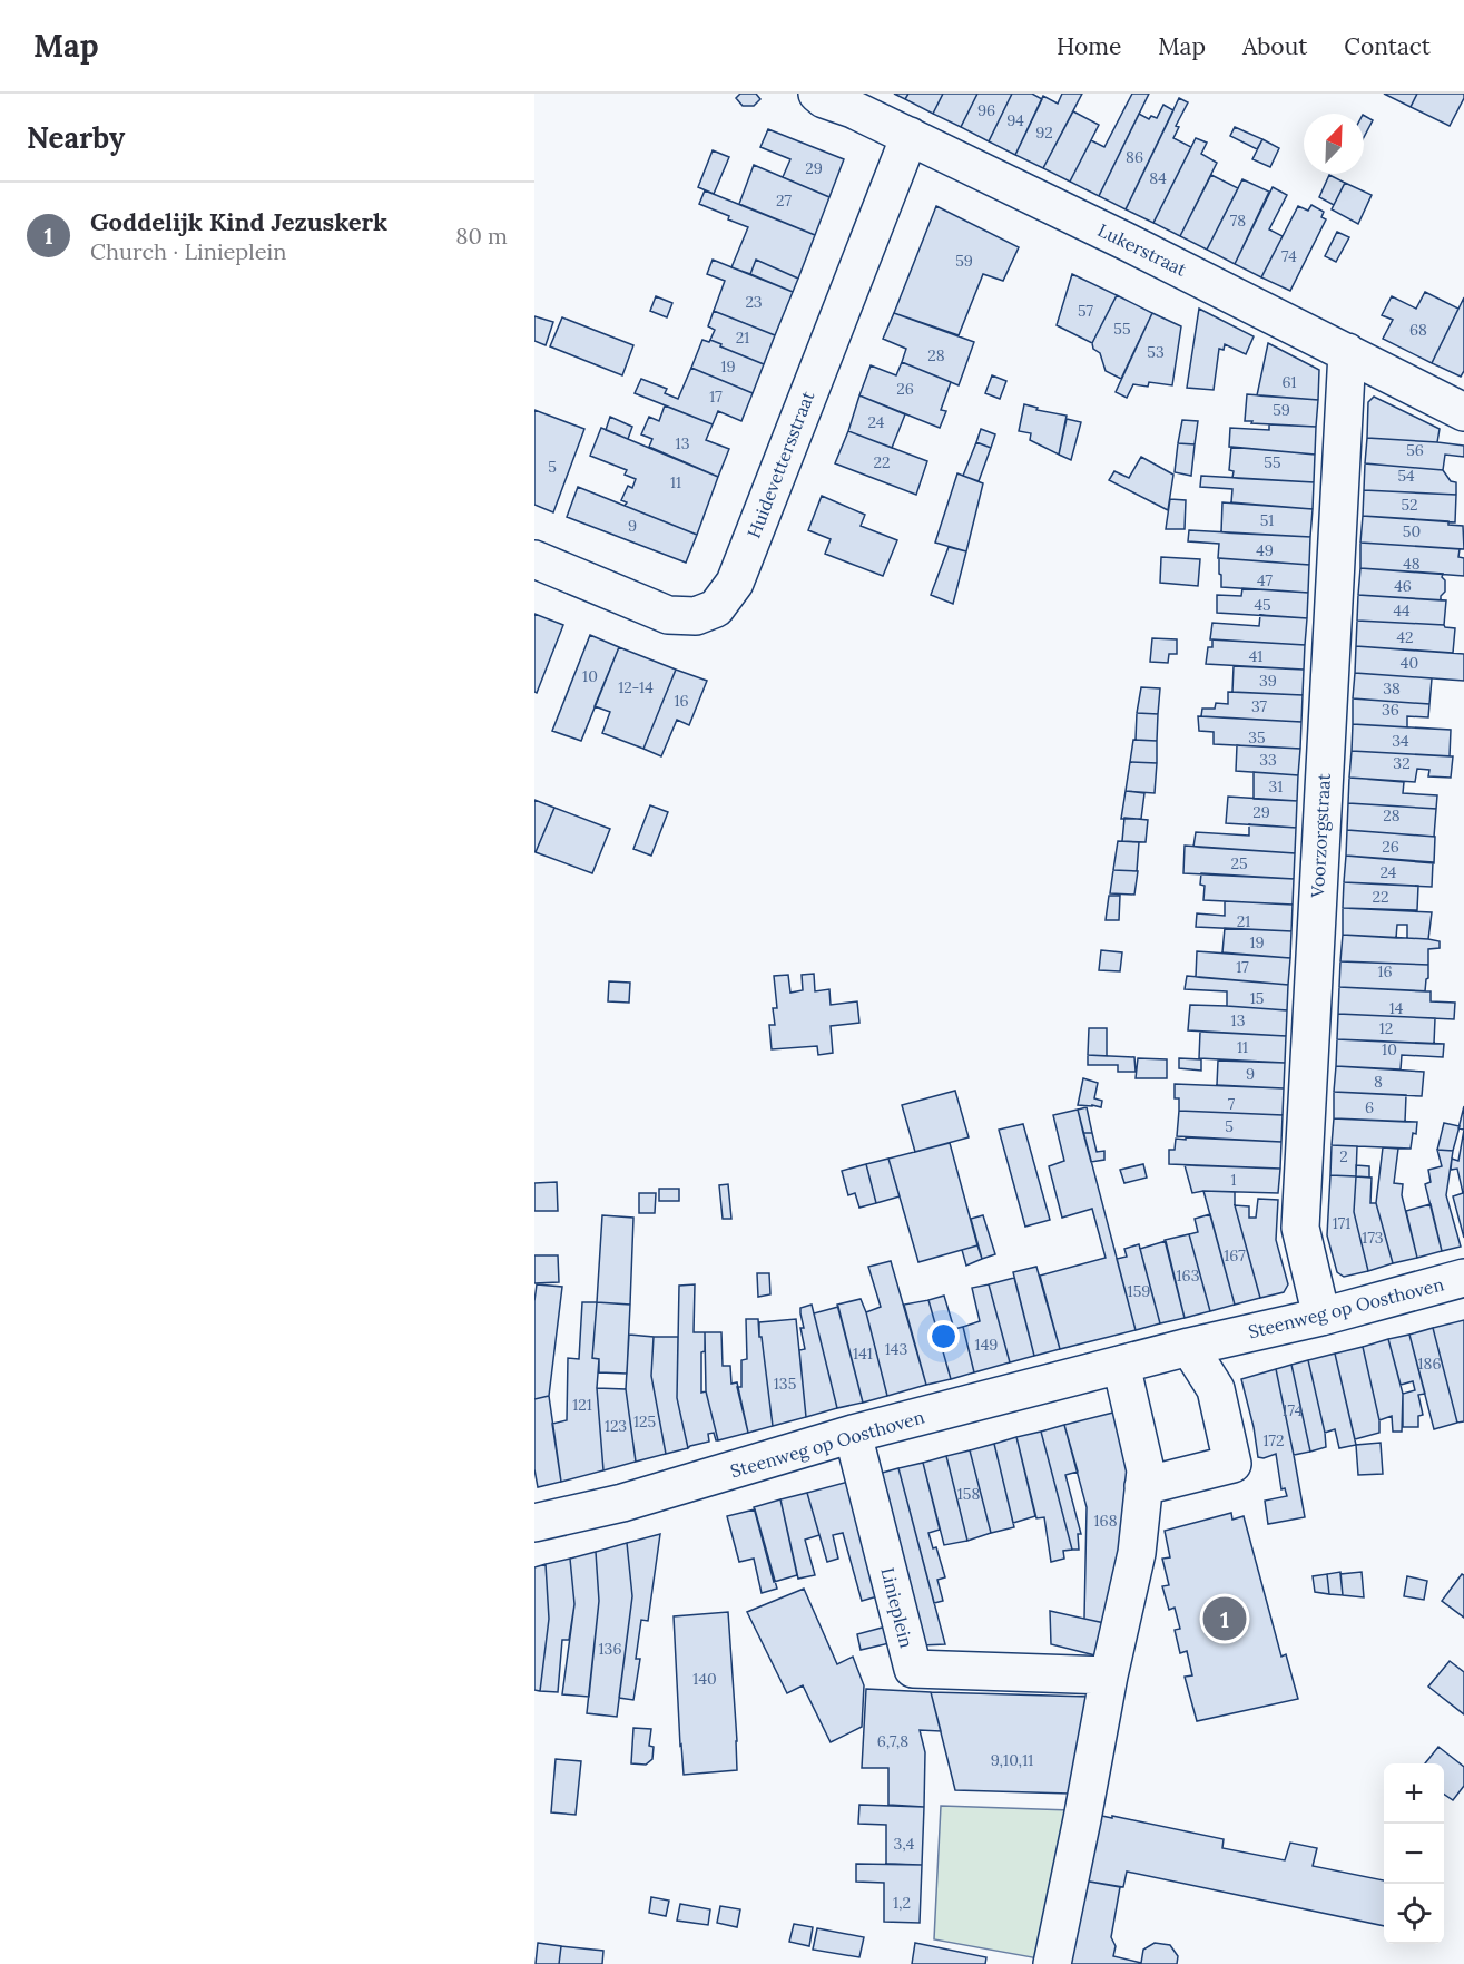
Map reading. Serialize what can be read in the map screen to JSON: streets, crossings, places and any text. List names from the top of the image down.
{
  "streets": {
    "street": [
      "Lukerstraat",
      "Huidevettersstraat",
      "Voorzorgstraat",
      "Steenweg op Oosthoven",
      "Linieplein"
    ]
  },
  "crossings": [
    ["Lukerstraat", "Huidevettersstraat"],
    ["Lukerstraat", "Voorzorgstraat"],
    ["Voorzorgstraat", "Steenweg op Oosthoven"],
    ["Steenweg op Oosthoven", "Linieplein"]
  ],
  "house_numbers": [
    "96",
    "94",
    "92",
    "86",
    "29",
    "84",
    "27",
    "78",
    "74",
    "59",
    "23",
    "57",
    "55",
    "68",
    "21",
    "53",
    "28",
    "19",
    "61",
    "26",
    "17",
    "59",
    "24",
    "13",
    "56",
    "22",
    "55",
    "5",
    "54",
    "11",
    "52",
    "51",
    "9",
    "50",
    "49",
    "48",
    "47",
    "46",
    "45",
    "44",
    "42",
    "41",
    "40",
    "10",
    "39",
    "12-14",
    "38",
    "16",
    "37",
    "36",
    "35",
    "34",
    "33",
    "32",
    "31",
    "29",
    "28",
    "26",
    "25",
    "24",
    "22",
    "21",
    "19",
    "17",
    "16",
    "15",
    "14",
    "13",
    "12",
    "11",
    "10",
    "9",
    "8",
    "7",
    "6",
    "5",
    "2",
    "1",
    "171",
    "173",
    "167",
    "163",
    "159",
    "149",
    "143",
    "141",
    "186",
    "135",
    "121",
    "174",
    "125",
    "123",
    "172",
    "158",
    "168",
    "136",
    "140",
    "6,7,8",
    "9,10,11",
    "3,4",
    "1,2"
  ],
  "north": "top right",
  "page": {
    "header": "Map",
    "nav": [
      "Home",
      "Map",
      "About",
      "Contact"
    ],
    "heading": "Nearby",
    "list": [
      {
        "mark": "1",
        "name": "Goddelijk Kind Jezuskerk",
        "note": "Church · Linieplein",
        "value": "80 m"
      }
    ],
    "pins": "1",
    "map_buttons": ["+", "−"]
  }
}
